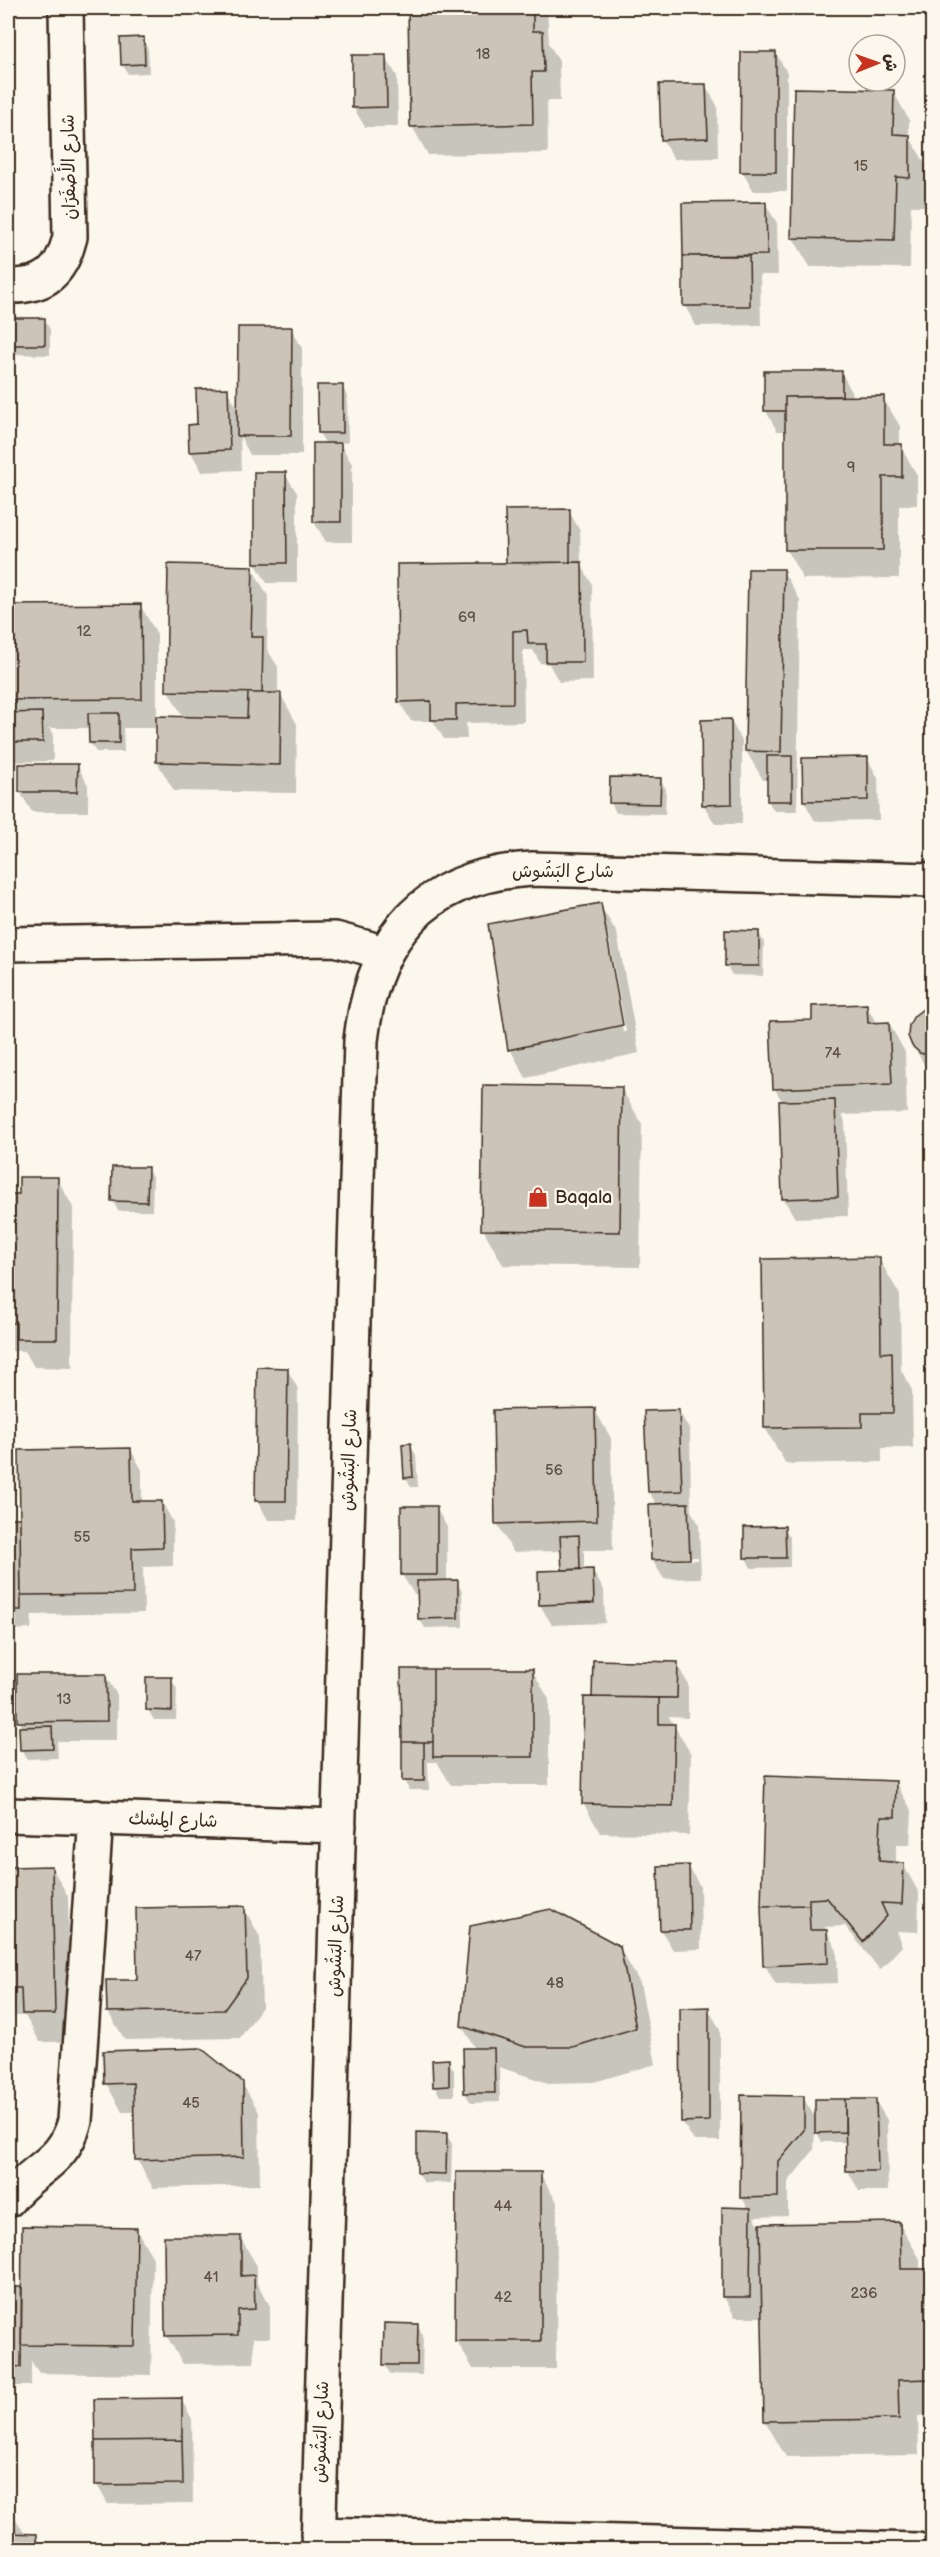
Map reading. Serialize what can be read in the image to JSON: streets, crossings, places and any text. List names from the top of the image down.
{
  "streets": {
    "street": ["شارع الأَصْفَرَان", "شارع البَشُوش", "شارع المِسْك"]
  },
  "crossings": [
    ["شارع البَشُوش", "شارع المِسْك"]
  ],
  "places": {
    "shop": ["Baqala"]
  },
  "house_numbers": [
    "18",
    "15",
    "9",
    "69",
    "12",
    "74",
    "56",
    "55",
    "13",
    "47",
    "48",
    "45",
    "44",
    "41",
    "236",
    "42"
  ],
  "north": "right"
}
